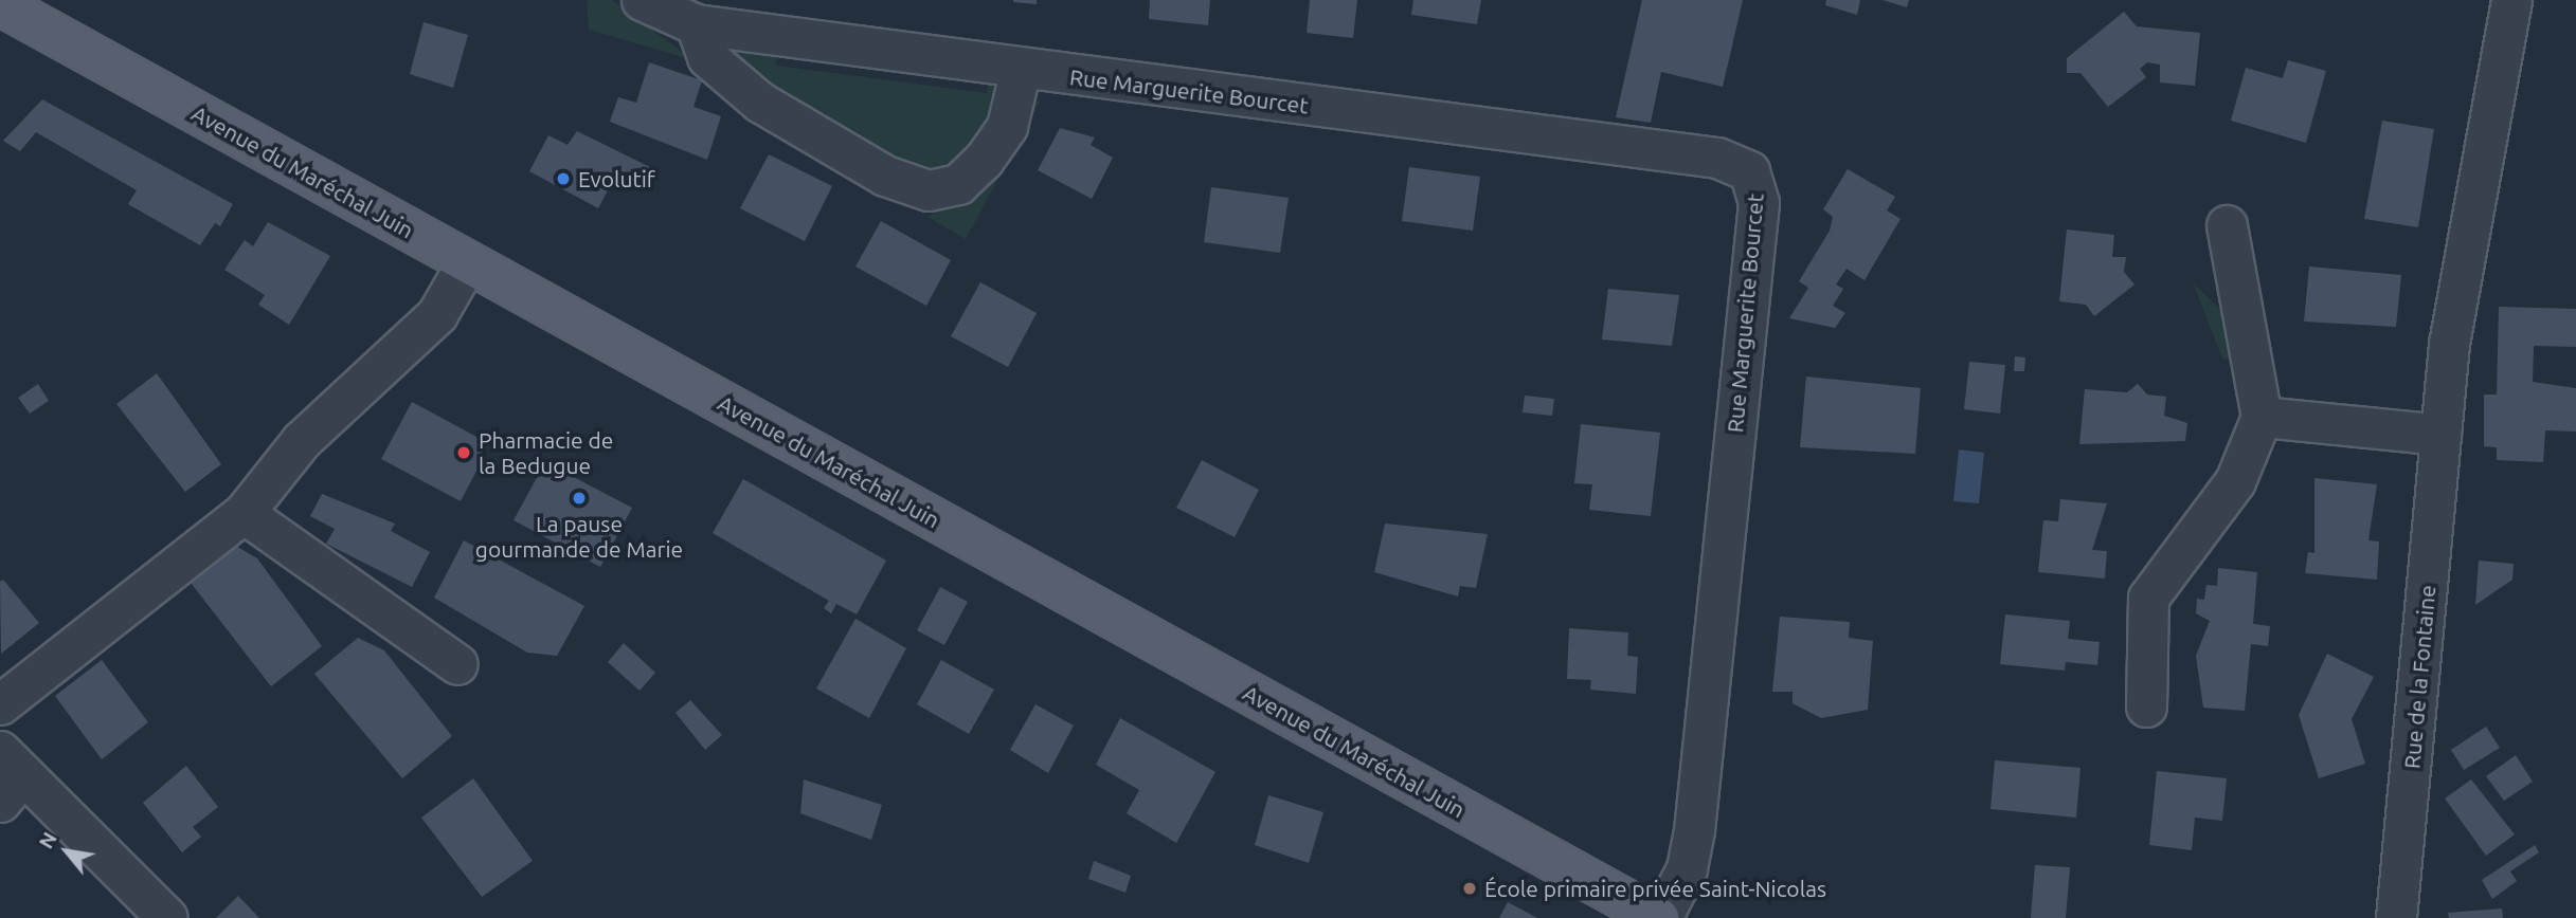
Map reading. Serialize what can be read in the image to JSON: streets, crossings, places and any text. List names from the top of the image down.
{
  "streets": {
    "main road": ["Avenue du Maréchal Juin"],
    "street": ["Rue Marguerite Bourcet", "Rue de la Fontaine"]
  },
  "crossings": [
    ["Rue Marguerite Bourcet", "Avenue du Maréchal Juin"]
  ],
  "places": [
    "Evolutif",
    "Pharmacie de la Bedugue",
    "La pause gourmande de Marie",
    "École primaire privée Saint-Nicolas"
  ],
  "north": "top left"
}
